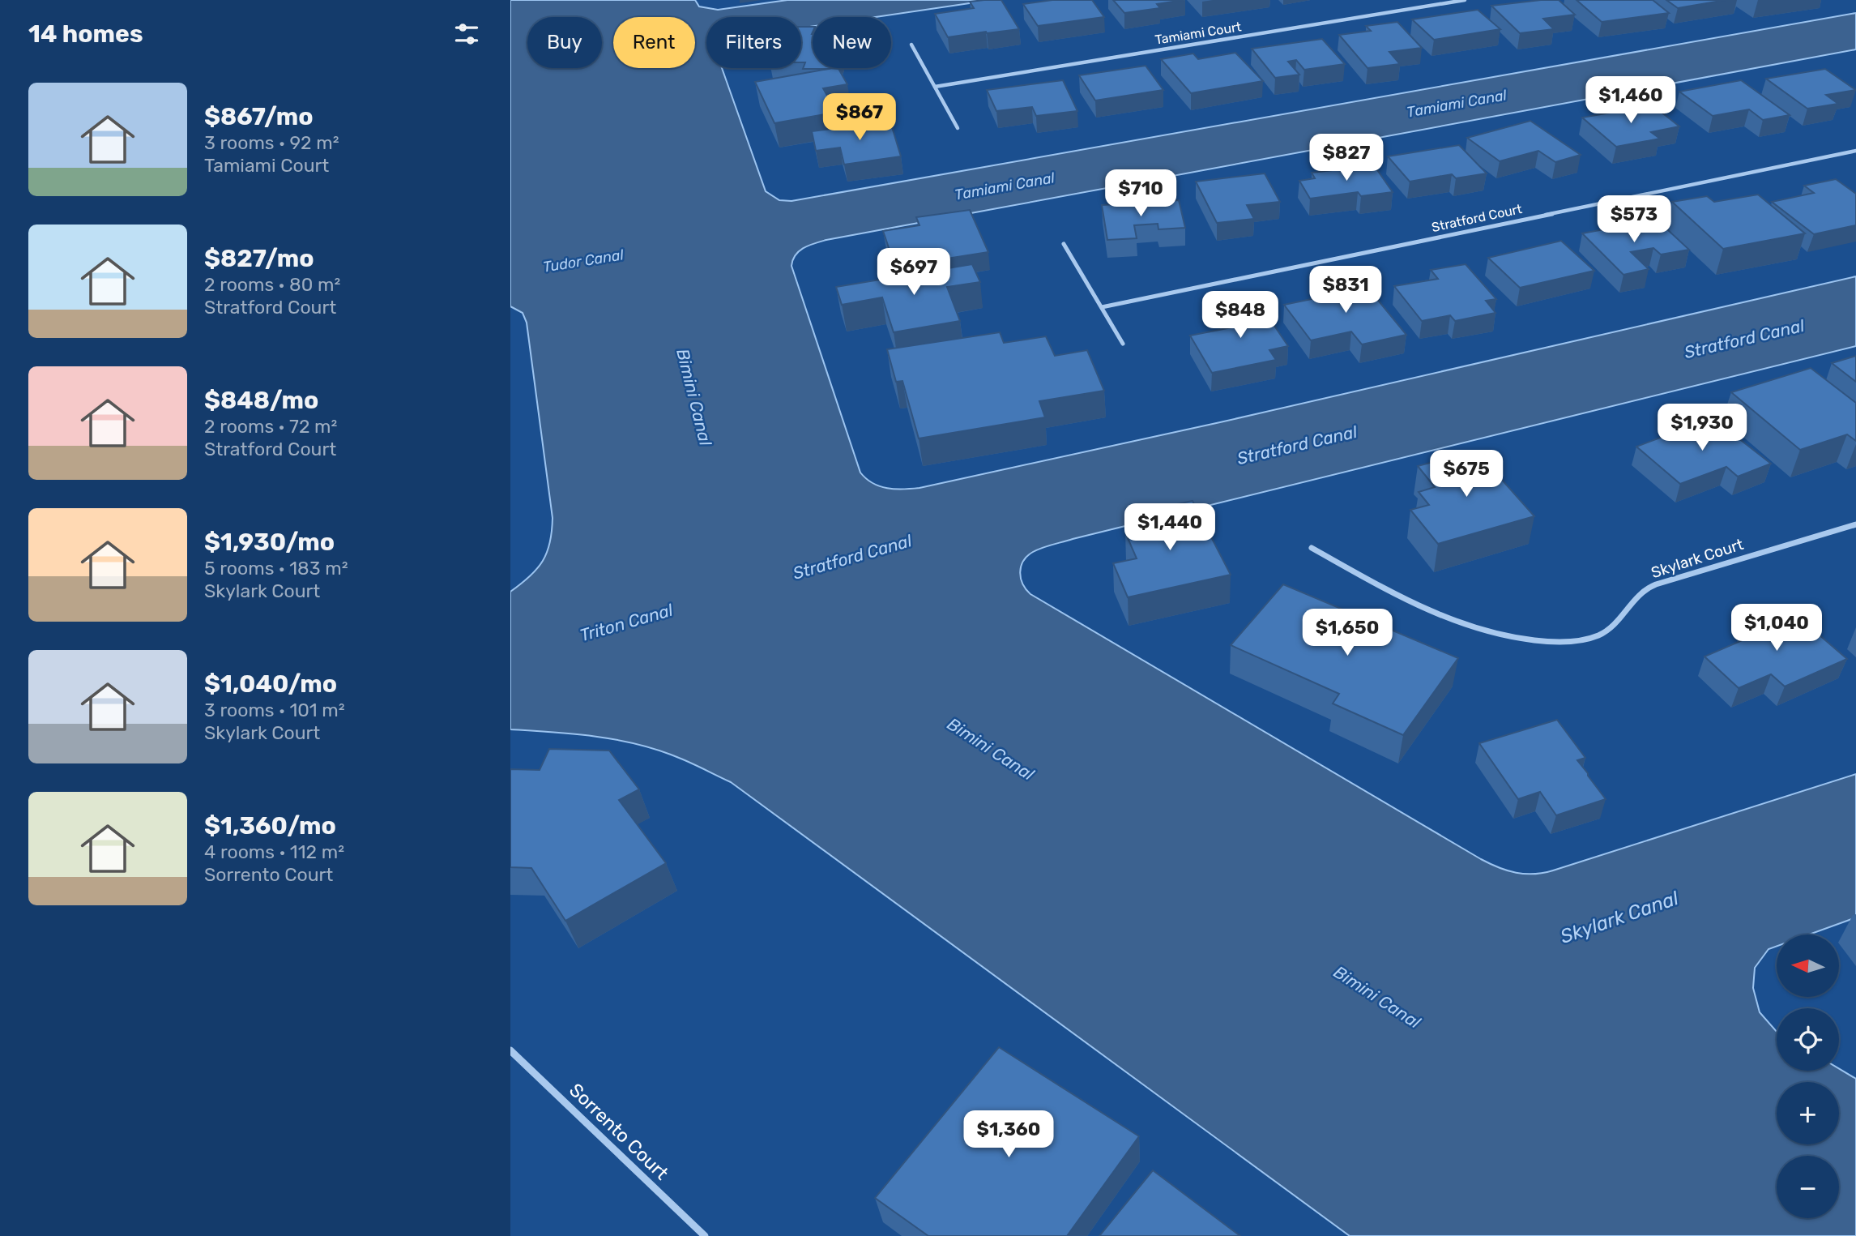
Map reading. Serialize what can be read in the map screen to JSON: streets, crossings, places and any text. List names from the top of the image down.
{
  "streets": {
    "street": [
      "Tamiami Court",
      "Stratford Court",
      "Skylark Court",
      "Sorrento Court"
    ]
  },
  "water": [
    "Tamiami Canal",
    "Tudor Canal",
    "Stratford Canal",
    "Bimini Canal",
    "Triton Canal",
    "Skylark Canal"
  ],
  "north": "left",
  "page": {
    "heading": "14 homes",
    "chip": [
      "Buy",
      "Rent",
      "Filters",
      "New"
    ],
    "list": [
      {
        "name": "$867/mo",
        "note": "3 rooms · 92 m² · Tamiami Court"
      },
      {
        "name": "$827/mo",
        "note": "2 rooms · 80 m² · Stratford Court"
      },
      {
        "name": "$848/mo",
        "note": "2 rooms · 72 m² · Stratford Court"
      },
      {
        "name": "$1,930/mo",
        "note": "5 rooms · 183 m² · Skylark Court"
      },
      {
        "name": "$1,040/mo",
        "note": "3 rooms · 101 m² · Skylark Court"
      },
      {
        "name": "$1,360/mo",
        "note": "4 rooms · 112 m² · Sorrento Court"
      }
    ],
    "price": [
      "$1,460",
      "$867",
      "$827",
      "$710",
      "$573",
      "$697",
      "$831",
      "$848",
      "$1,930",
      "$675",
      "$1,440",
      "$1,040",
      "$1,650",
      "$1,360"
    ],
    "map_buttons": ["+", "−"]
  }
}
